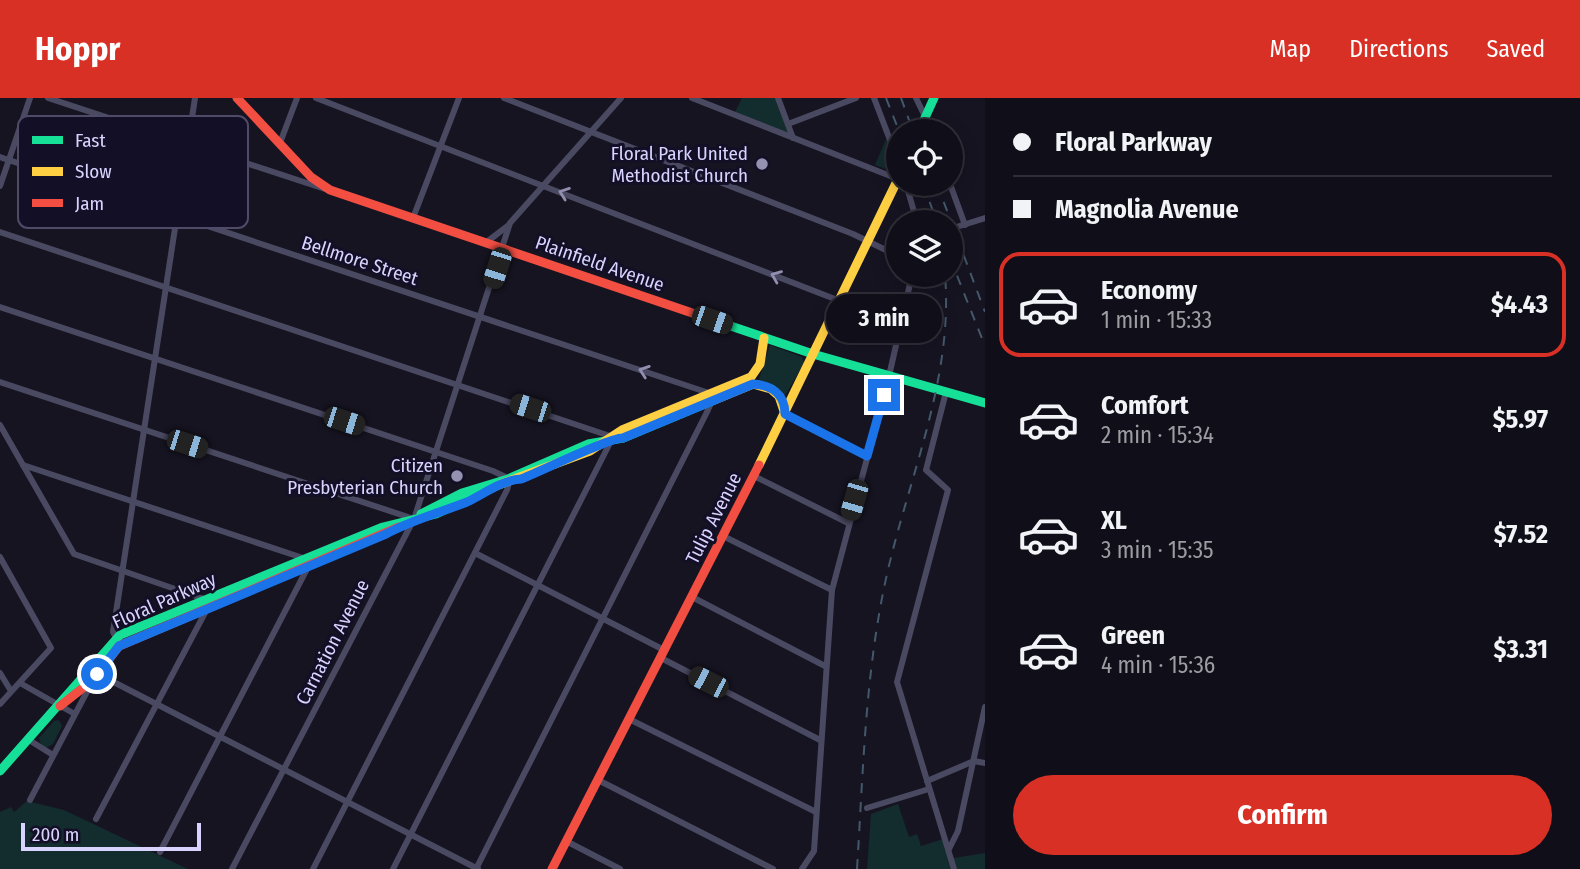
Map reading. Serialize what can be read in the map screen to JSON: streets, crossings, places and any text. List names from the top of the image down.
{
  "streets": {
    "main road": ["Plainfield Avenue", "Tulip Avenue", "Floral Parkway"],
    "street": ["Bellmore Street", "Carnation Avenue"]
  },
  "crossings": [
    ["Bellmore Street", "Floral Parkway"],
    ["Bellmore Street", "Carnation Avenue"],
    ["Plainfield Avenue", "Tulip Avenue"],
    ["Plainfield Avenue", "Carnation Avenue"],
    ["Floral Parkway", "Carnation Avenue"]
  ],
  "one_way": ["Bellmore Street"],
  "places": ["Floral Park United Methodist Church", "Citizen Presbyterian Church"],
  "legend": ["Fast", "Slow", "Jam"],
  "scale_bar": "200 m",
  "page": {
    "header": "Hoppr",
    "nav": ["Map", "Directions", "Saved"],
    "banner": ["Floral Parkway", "Magnolia Avenue"],
    "list": [
      {
        "name": "Economy",
        "note": "1 min · 15:33",
        "value": "$4.43"
      },
      {
        "name": "Comfort",
        "note": "2 min · 15:34",
        "value": "$5.97"
      },
      {
        "name": "XL",
        "note": "3 min · 15:35",
        "value": "$7.52"
      },
      {
        "name": "Green",
        "note": "4 min · 15:36",
        "value": "$3.31"
      }
    ],
    "bubble": "3 min",
    "buttons": "Confirm",
    "scale": "200 m"
  }
}
